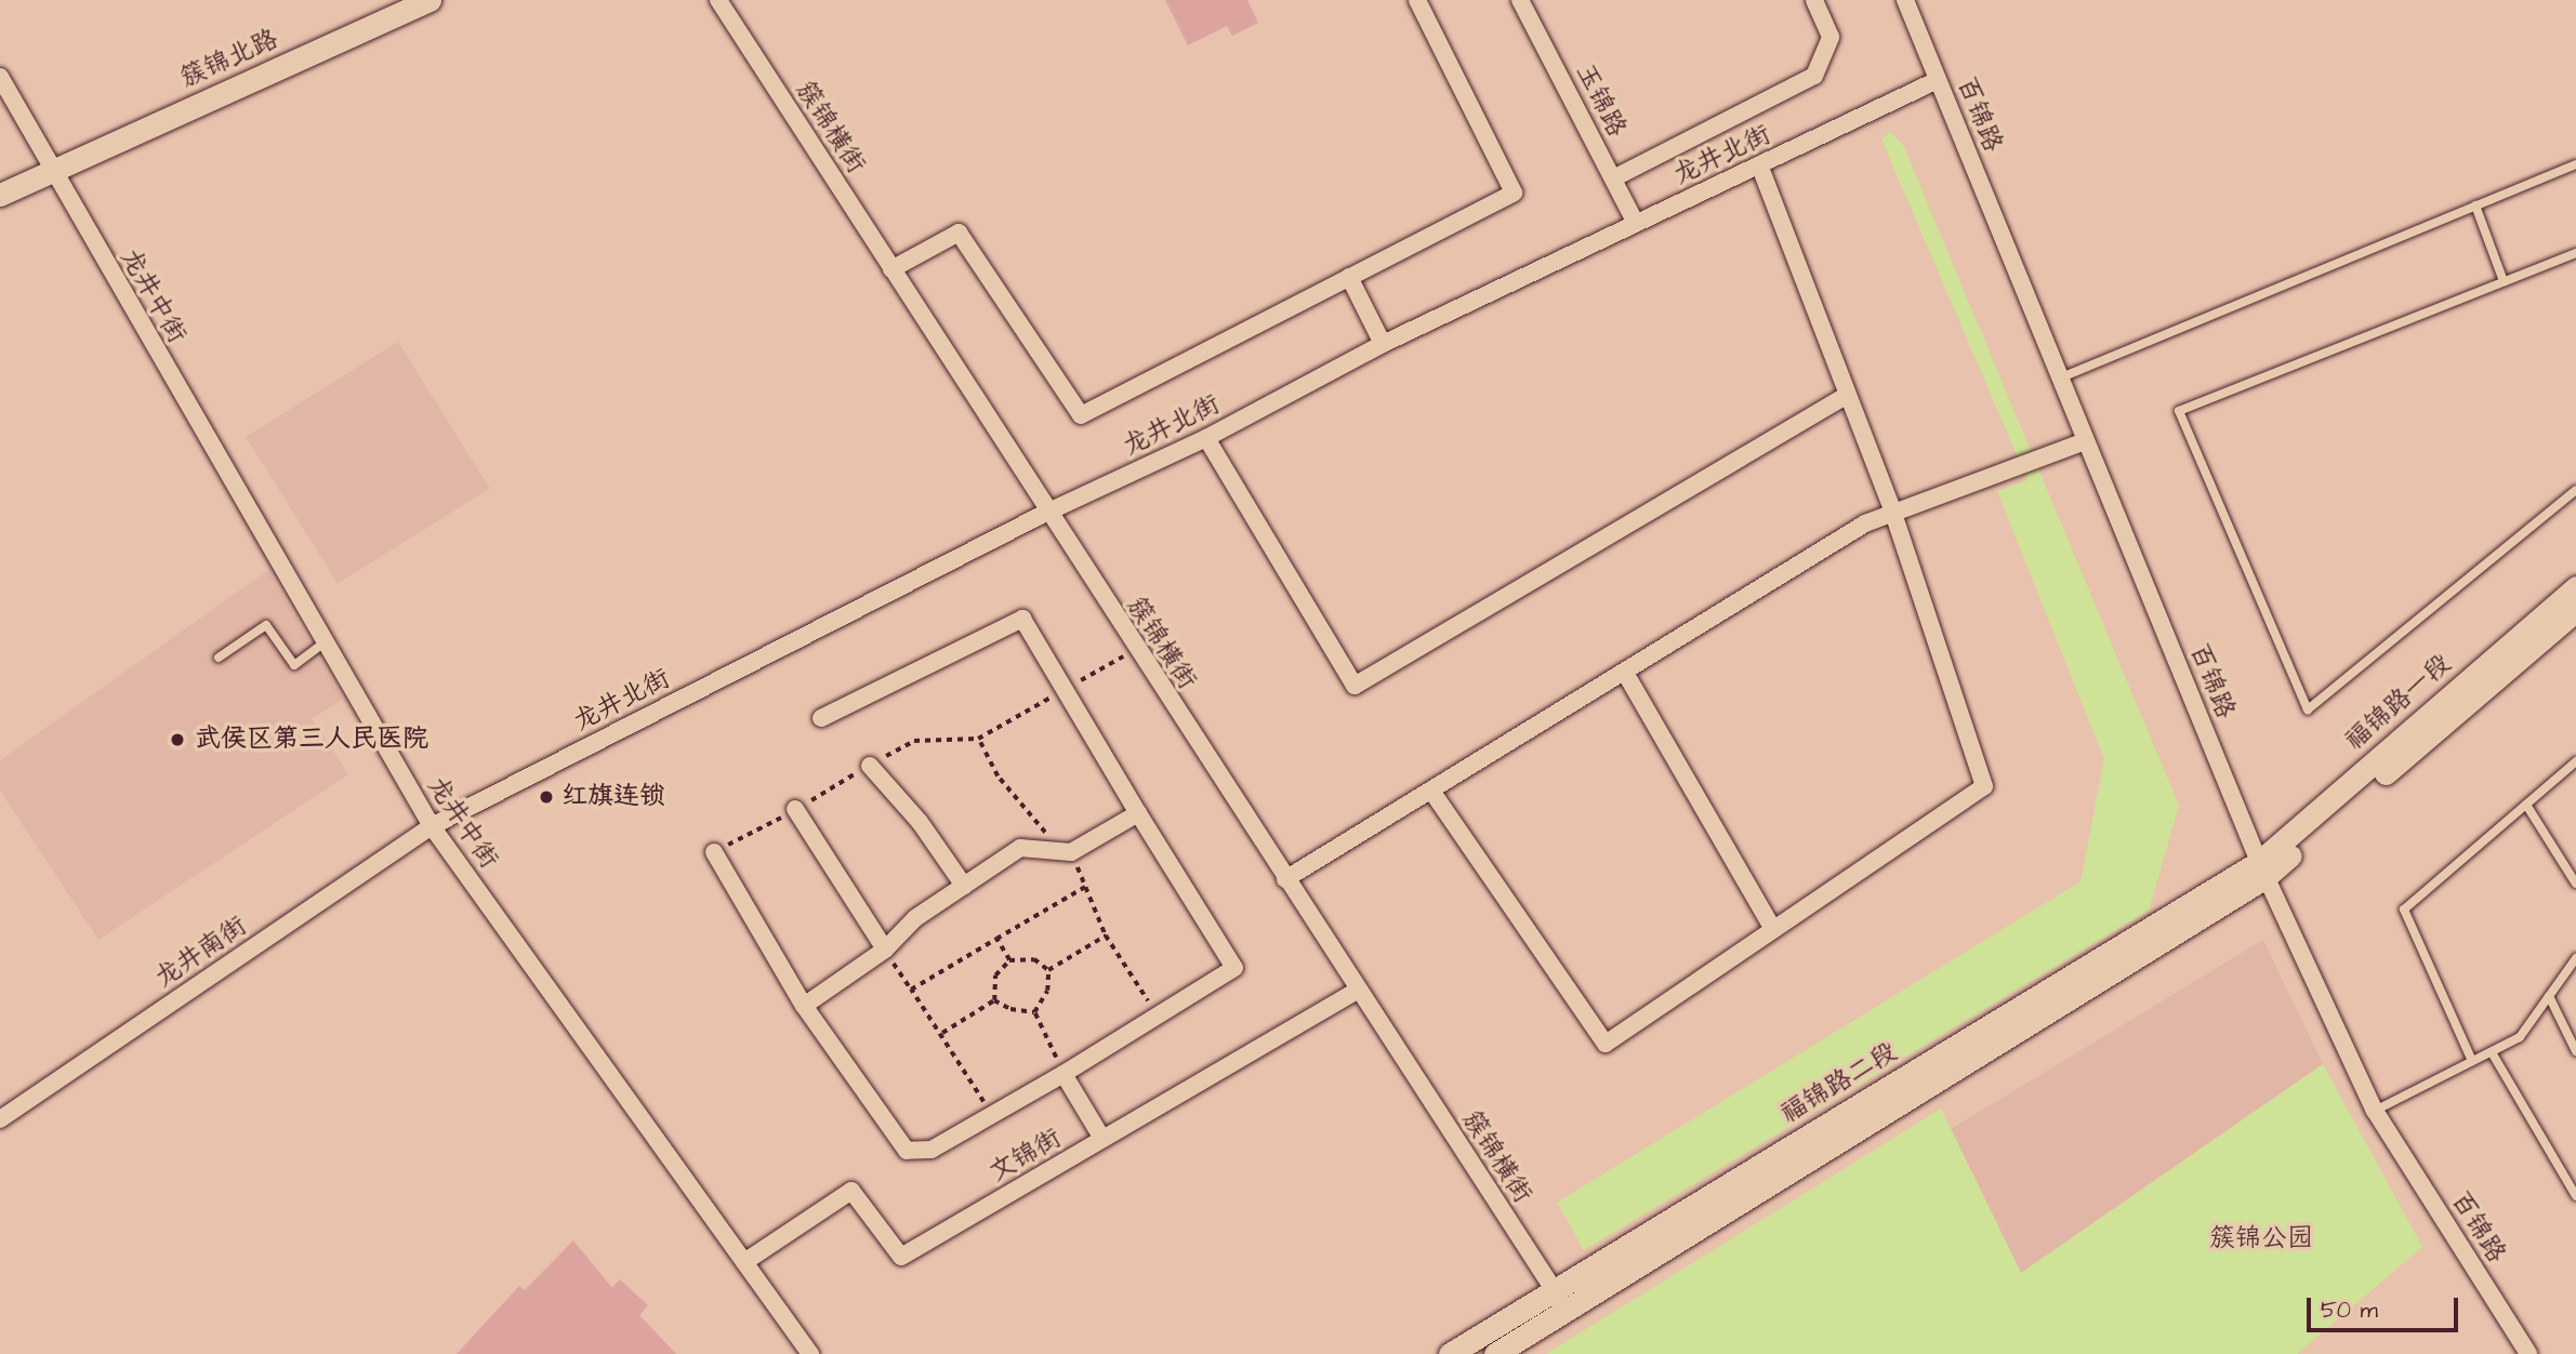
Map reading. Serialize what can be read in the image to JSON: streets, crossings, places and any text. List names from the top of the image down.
{
  "streets": {
    "street": [
      "簇锦北路",
      "玉锦路",
      "百锦路",
      "簇锦横街",
      "龙井北街",
      "龙井中街",
      "福锦路一段",
      "龙井南街",
      "福锦路二段",
      "文锦街"
    ]
  },
  "crossings": [
    ["簇锦北路", "龙井中街"],
    ["玉锦路", "龙井北街"],
    ["百锦路", "龙井北街"],
    ["百锦路", "福锦路一段"],
    ["百锦路", "福锦路二段"],
    ["簇锦横街", "龙井北街"],
    ["簇锦横街", "福锦路二段"],
    ["簇锦横街", "文锦街"],
    ["龙井北街", "龙井中街"],
    ["龙井北街", "龙井南街"],
    ["龙井中街", "龙井南街"],
    ["龙井中街", "文锦街"],
    ["福锦路一段", "福锦路二段"]
  ],
  "parks": ["簇锦公园"],
  "places": ["武侯区第三人民医院", "红旗连锁"],
  "scale_bar": "50 m"
}
